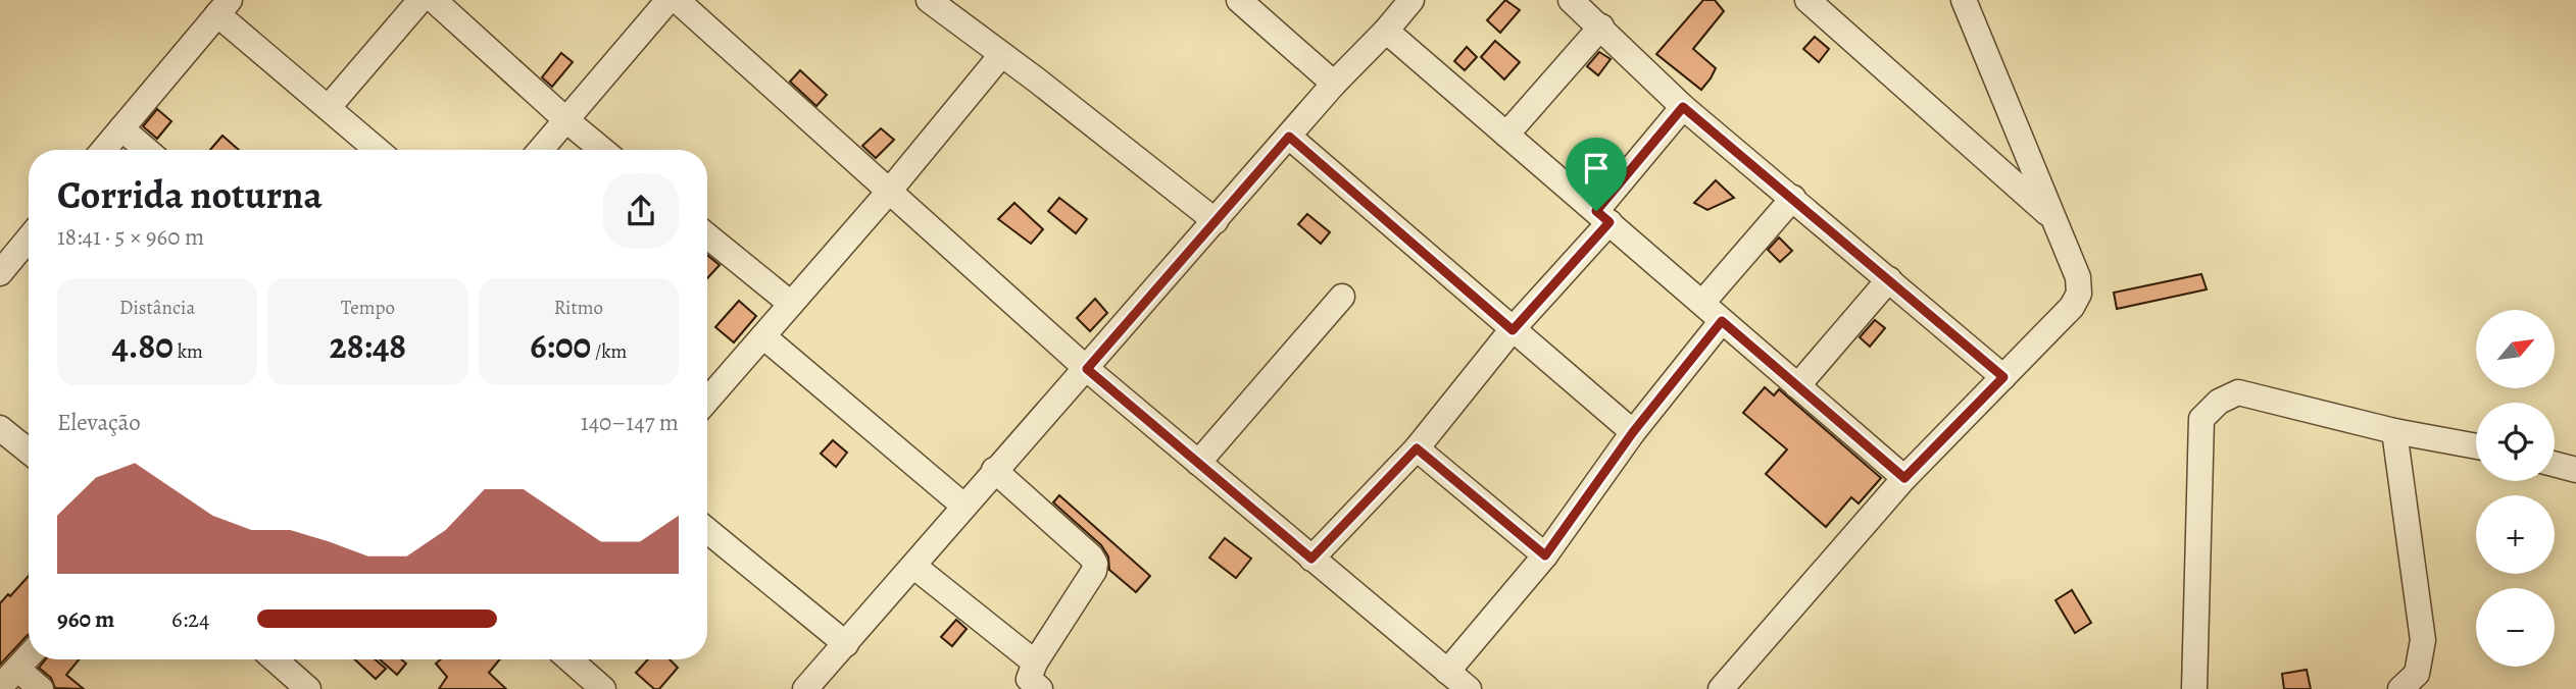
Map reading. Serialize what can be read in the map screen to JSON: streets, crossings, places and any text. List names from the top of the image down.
{
  "north": "top right",
  "page": {
    "heading": ["Corrida noturna", "18:41 · 5 × 960 m"],
    "stats": [
      ["Distância", "4.80 km"],
      ["Tempo", "28:48"],
      ["Ritmo", "6:00 /km"]
    ],
    "map_buttons": ["+", "−"],
    "chart": ["Elevação", "140–147 m"],
    "list": [
      {
        "name": "960 m",
        "note": "6:24"
      }
    ]
  }
}
